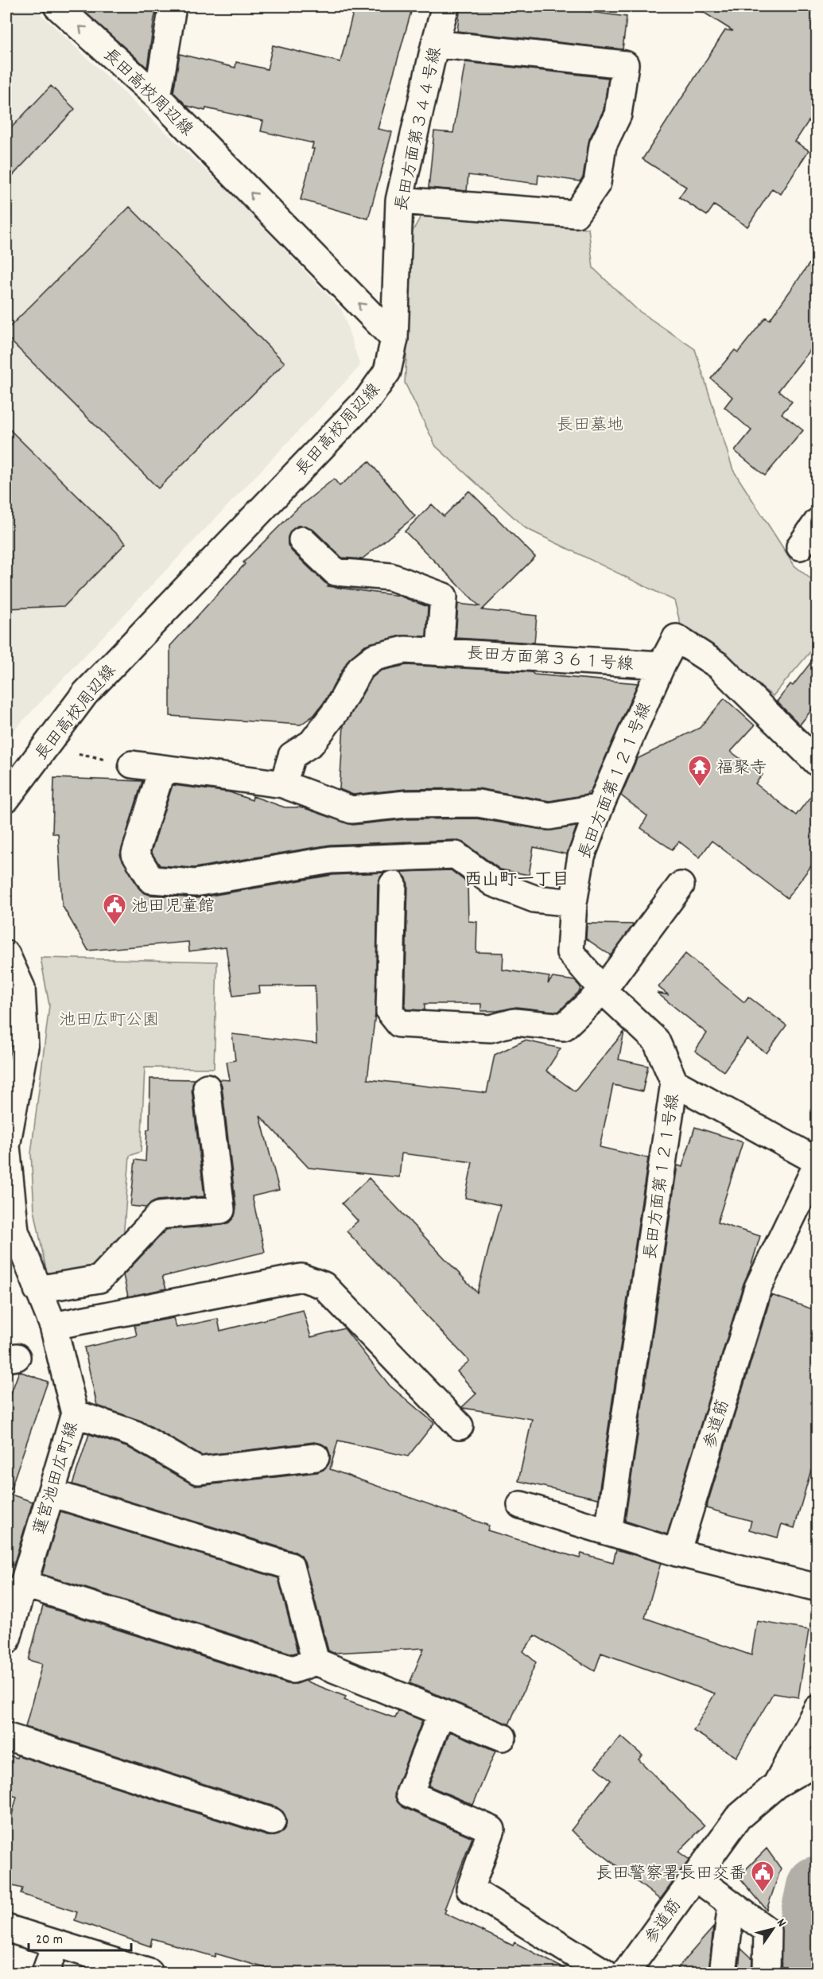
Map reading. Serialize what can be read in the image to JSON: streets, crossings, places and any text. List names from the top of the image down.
{
  "streets": {
    "street": [
      "長田高校周辺線",
      "長田方面第３４４号線",
      "長田方面第３６１号線",
      "長田方面第１２１号線",
      "参道筋",
      "蓮宮池田広町線"
    ]
  },
  "crossings": [
    ["長田高校周辺線", "長田方面第３４４号線"],
    ["長田方面第３６１号線", "長田方面第１２１号線"]
  ],
  "one_way": ["長田高校周辺線"],
  "districts": ["西山町一丁目"],
  "parks": ["長田墓地", "池田広町公園"],
  "places": {
    "temple": ["福聚寺"],
    "public building": ["池田児童館", "長田警察署長田交番"]
  },
  "scale_bar": "20 m",
  "north": "top right"
}
